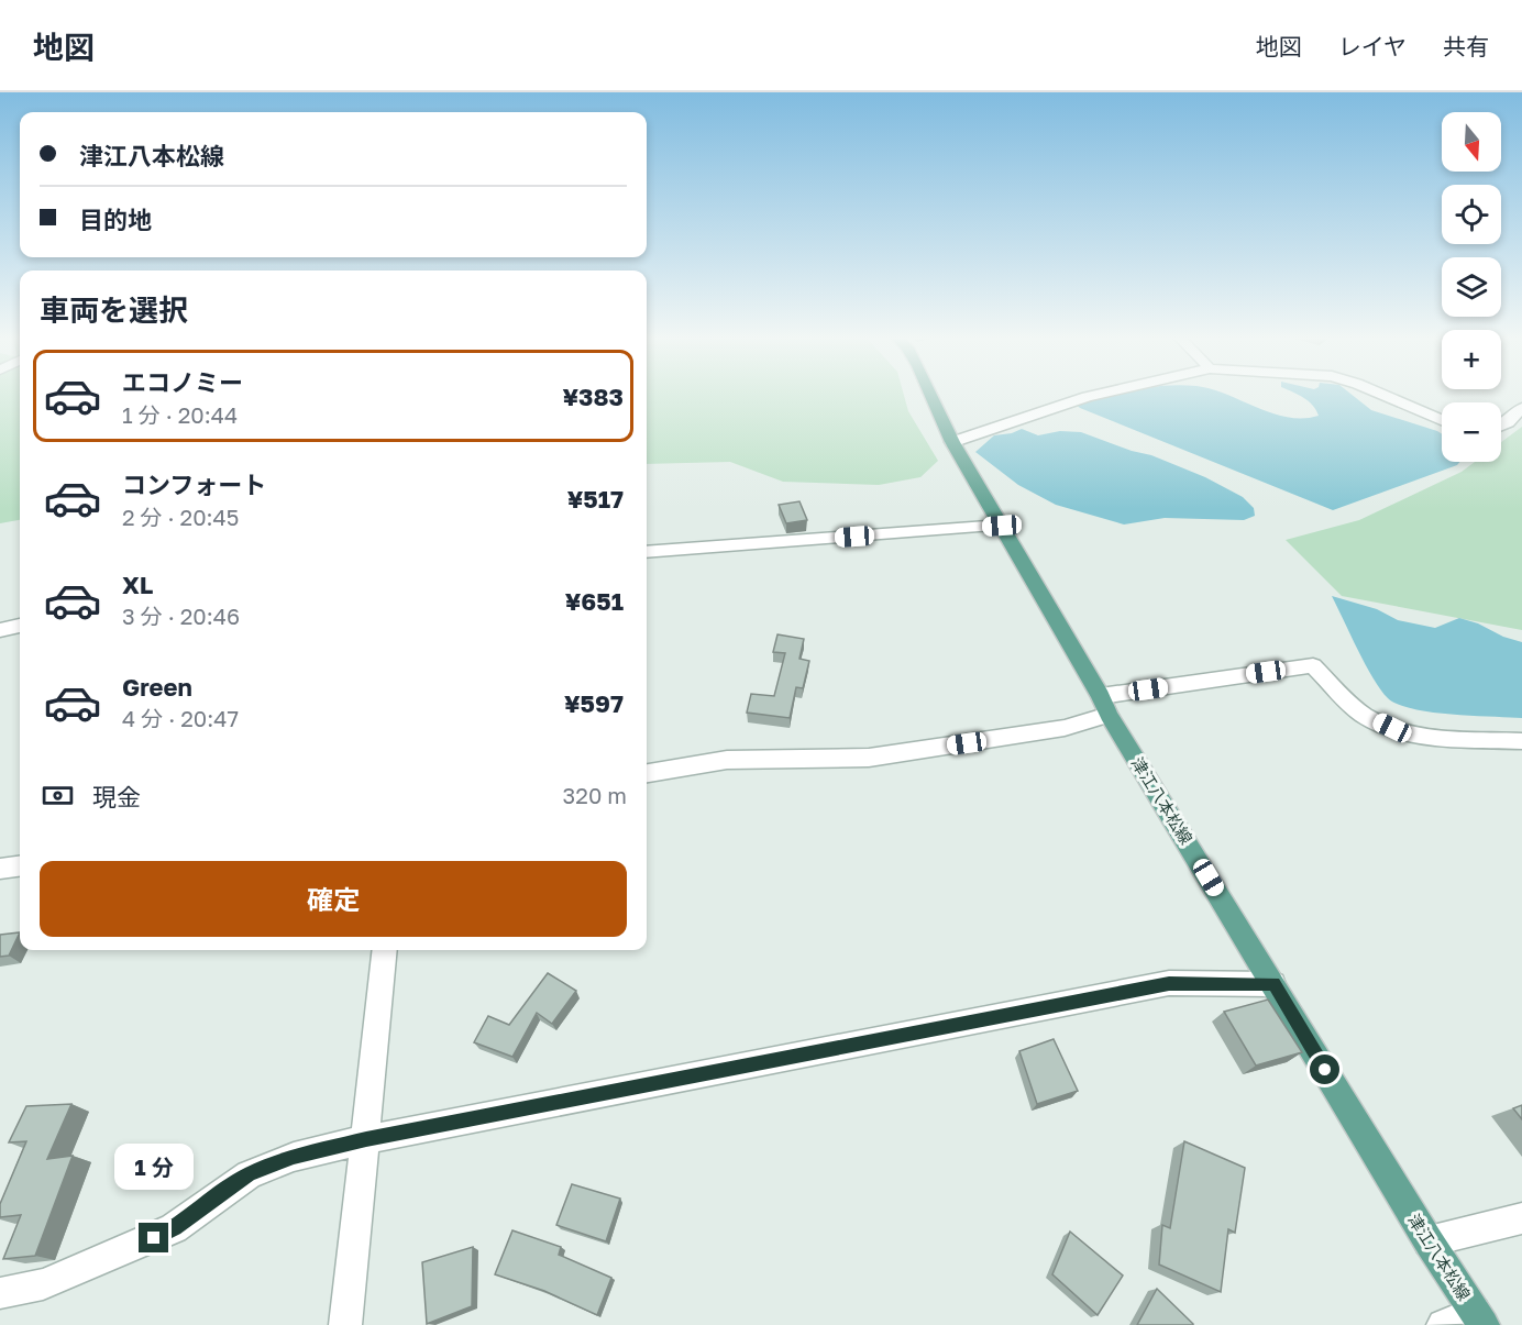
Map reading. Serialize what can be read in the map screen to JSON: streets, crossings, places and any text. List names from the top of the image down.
{
  "streets": {
    "main road": ["津江八本松線"]
  },
  "north": "bottom",
  "page": {
    "header": "地図",
    "nav": ["地図", "レイヤ", "共有"],
    "map_buttons": ["+", "−"],
    "banner": ["津江八本松線", "目的地"],
    "heading": "車両を選択",
    "list": [
      {
        "name": "エコノミー",
        "note": "1 分 · 20:44",
        "value": "¥383"
      },
      {
        "name": "コンフォート",
        "note": "2 分 · 20:45",
        "value": "¥517"
      },
      {
        "name": "XL",
        "note": "3 分 · 20:46",
        "value": "¥651"
      },
      {
        "name": "Green",
        "note": "4 分 · 20:47",
        "value": "¥597"
      }
    ],
    "pay": ["現金", "320 m"],
    "buttons": "確定",
    "bubble": "1 分"
  }
}
